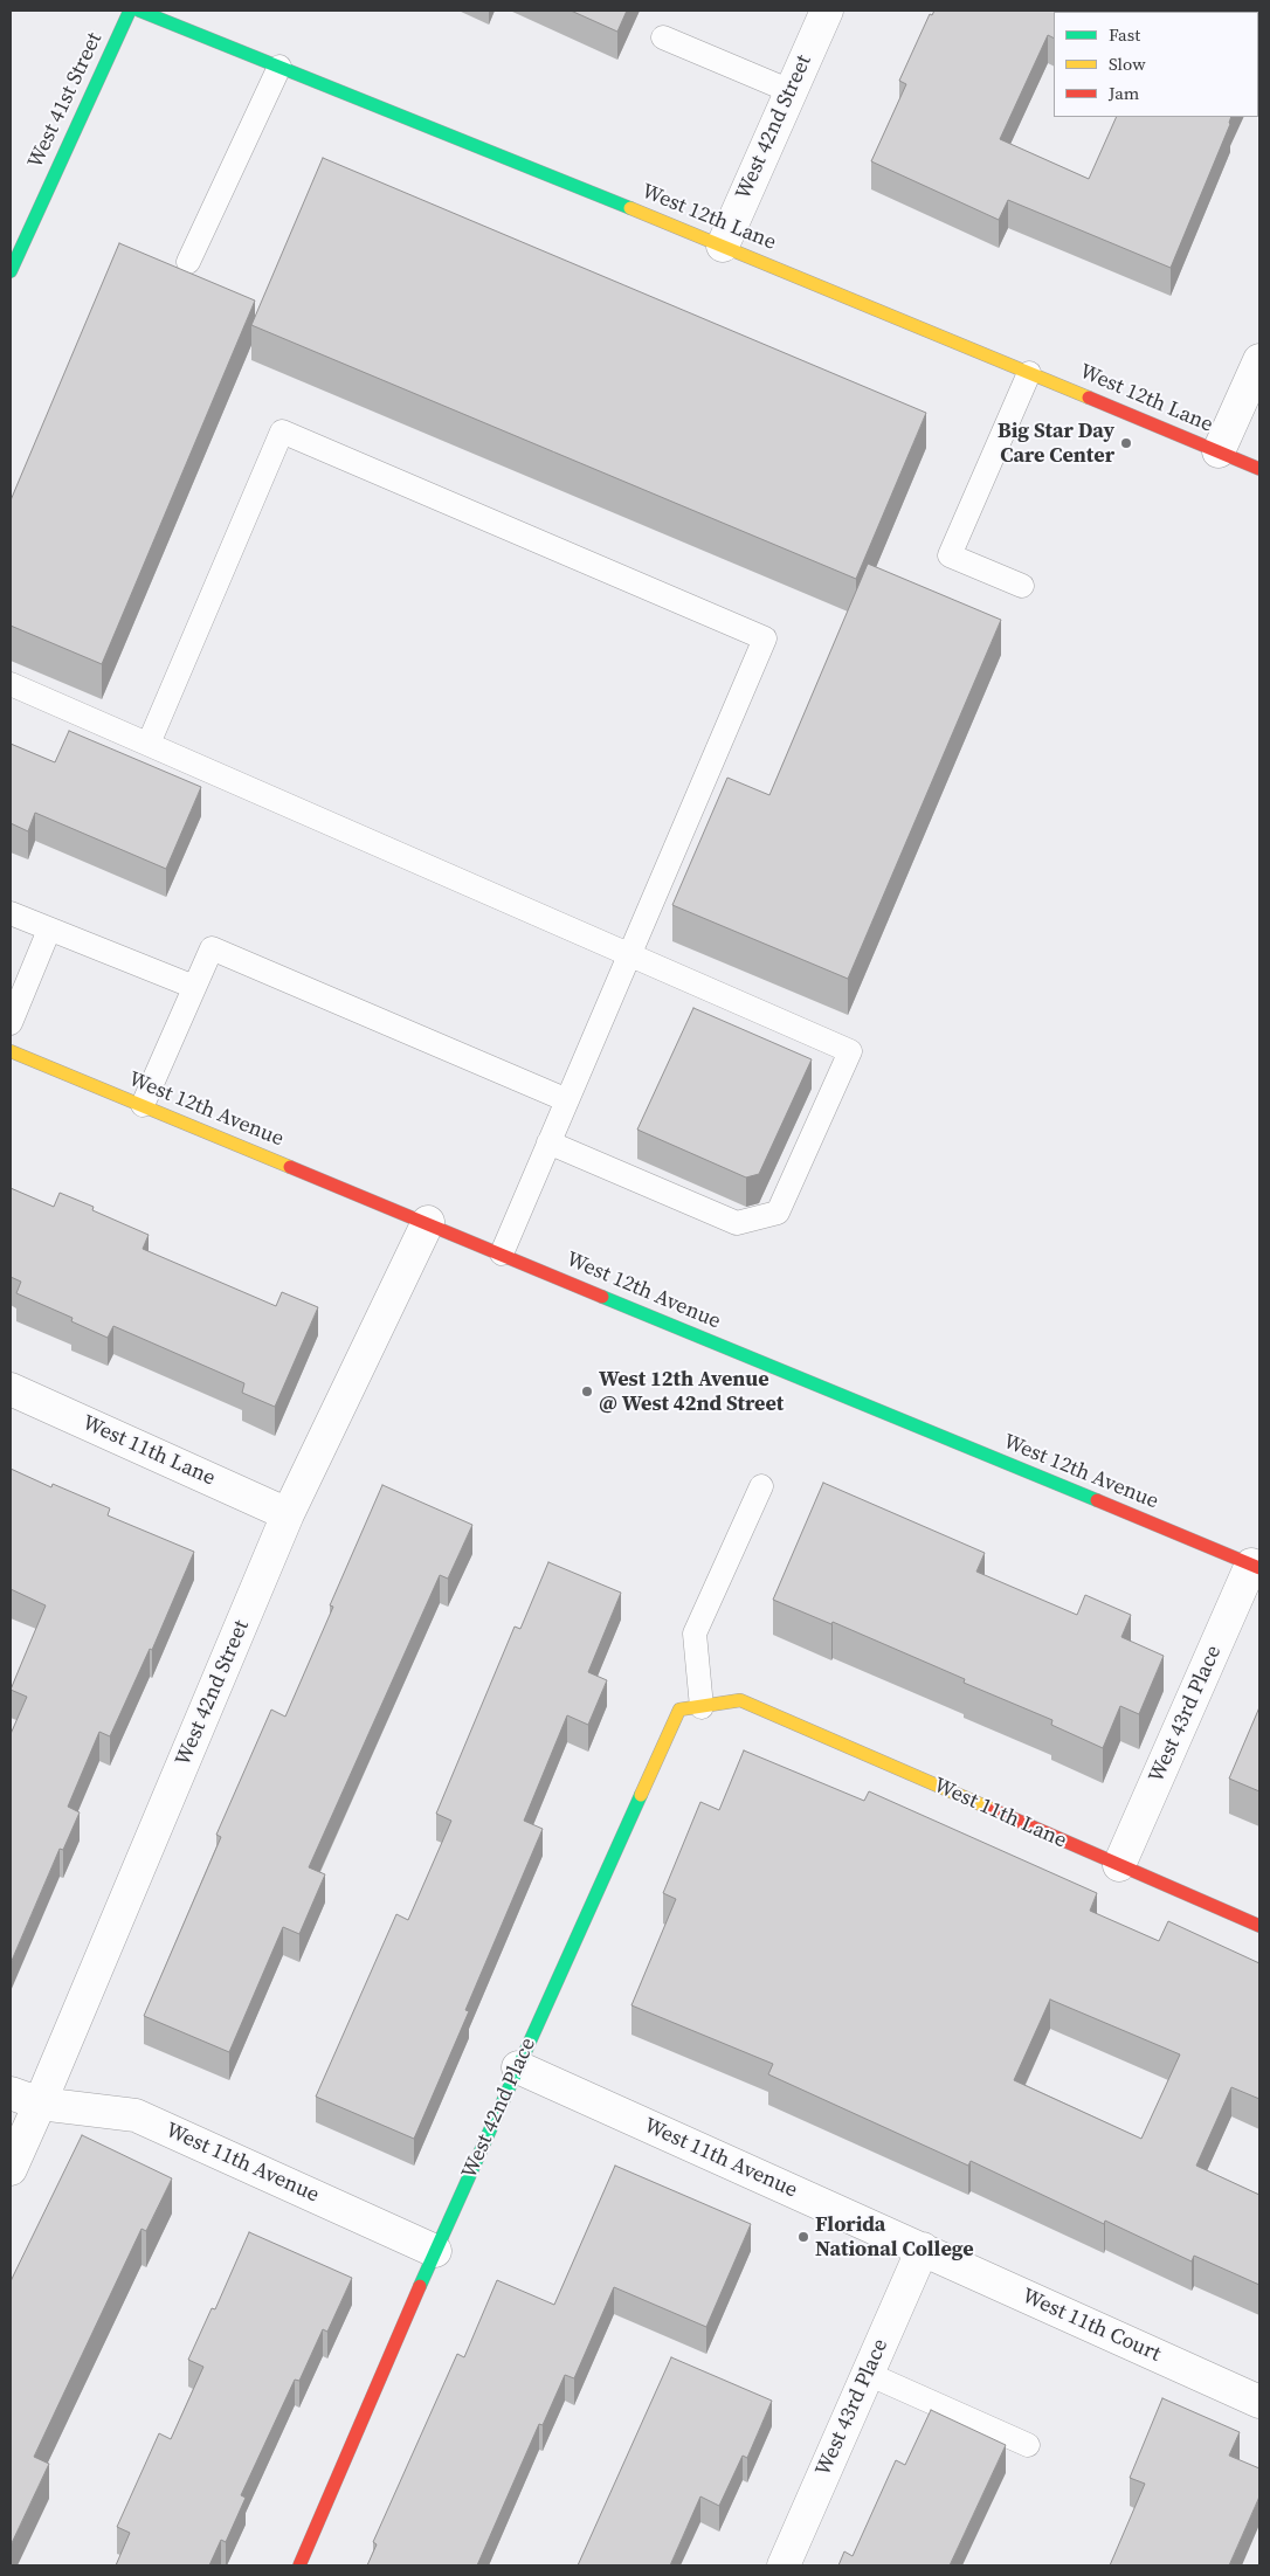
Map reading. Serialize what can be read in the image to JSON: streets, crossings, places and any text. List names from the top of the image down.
{
  "streets": {
    "street": [
      "West 41st Street",
      "West 42nd Street",
      "West 12th Lane",
      "West 12th Avenue",
      "West 11th Lane",
      "West 43rd Place",
      "West 42nd Place",
      "West 11th Avenue",
      "West 11th Court"
    ]
  },
  "crossings": [
    ["West 42nd Street", "West 12th Lane"],
    ["West 42nd Street", "West 12th Avenue"],
    ["West 42nd Street", "West 11th Lane"],
    ["West 42nd Street", "West 11th Avenue"],
    ["West 12th Avenue", "West 43rd Place"],
    ["West 11th Lane", "West 43rd Place"],
    ["West 11th Lane", "West 42nd Place"],
    ["West 43rd Place", "West 11th Avenue"],
    ["West 43rd Place", "West 11th Court"],
    ["West 42nd Place", "West 11th Avenue"],
    ["West 11th Avenue", "West 11th Court"]
  ],
  "places": ["Big Star Day Care Center", "West 12th Avenue @ West 42nd Street", "Florida National College"],
  "legend": ["Fast", "Slow", "Jam"]
}
